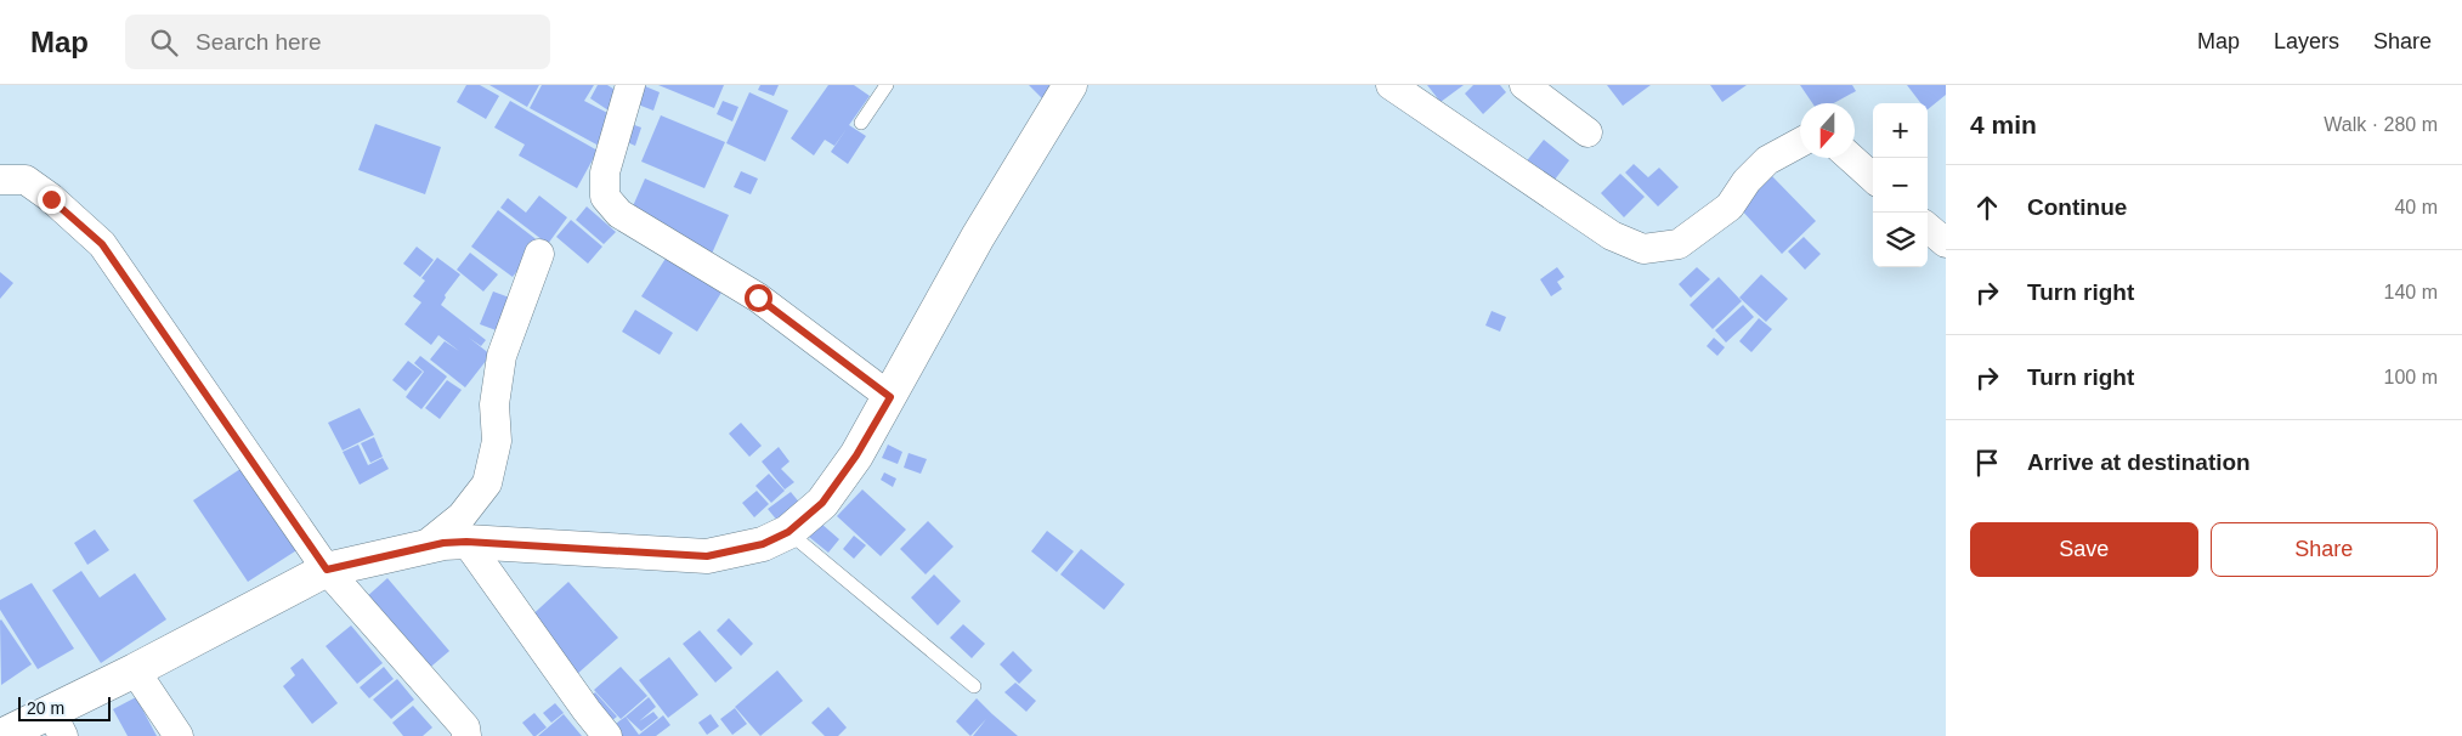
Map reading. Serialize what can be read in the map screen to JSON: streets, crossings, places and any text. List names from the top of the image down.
{
  "scale_bar": "20 m",
  "north": "bottom",
  "page": {
    "header": "Map",
    "search": "Search here",
    "nav": ["Map", "Layers", "Share"],
    "heading": ["4 min", "Walk · 280 m"],
    "map_buttons": ["+", "−"],
    "list": [
      ["Continue", "40 m"],
      ["Turn right", "140 m"],
      ["Turn right", "100 m"],
      "Arrive at destination"
    ],
    "buttons": ["Save", "Share"],
    "scale": "20 m"
  }
}
